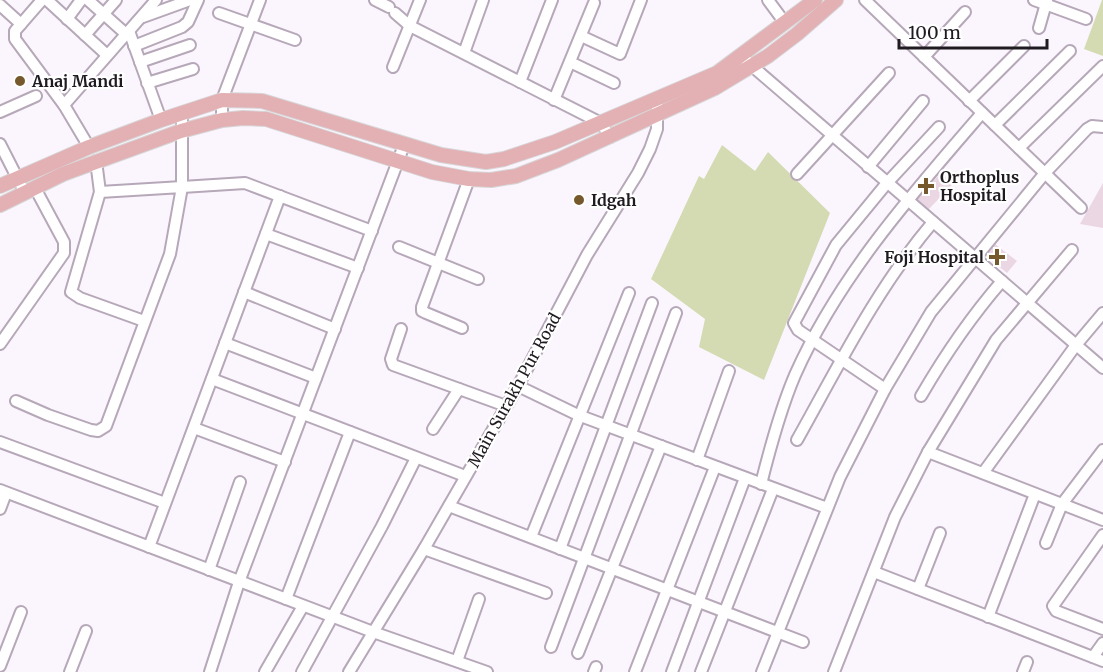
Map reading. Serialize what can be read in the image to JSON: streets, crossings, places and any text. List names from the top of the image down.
{
  "streets": {
    "street": ["Main Surakh Pur Road"]
  },
  "places": {
    "other": ["Anaj Mandi", "Idgah"],
    "health": ["Orthoplus Hospital", "Foji Hospital"]
  },
  "scale_bar": "100 m"
}
